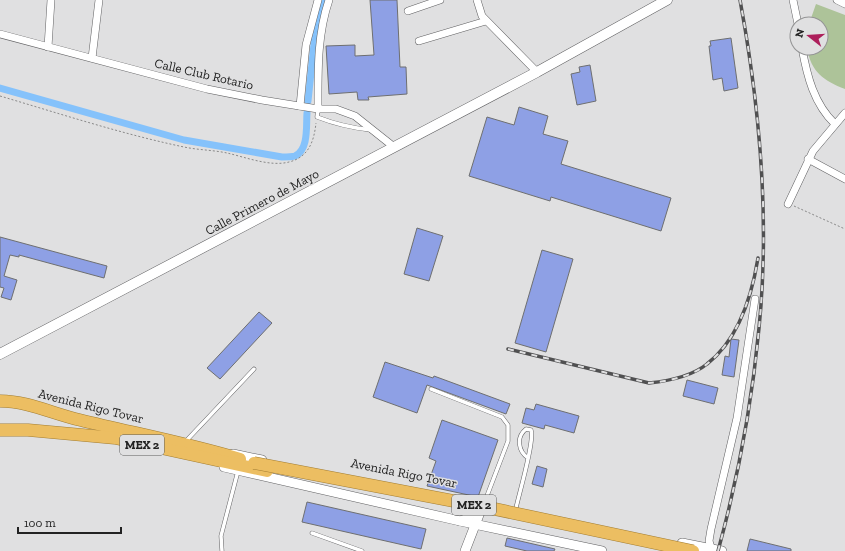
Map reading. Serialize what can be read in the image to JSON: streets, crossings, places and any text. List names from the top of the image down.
{
  "streets": {
    "highway": ["Avenida Rigo Tovar", "MEX 2"],
    "main road": ["Calle Primero de Mayo"],
    "street": ["Calle Club Rotario"]
  },
  "crossings": [
    ["Calle Club Rotario", "Calle Primero de Mayo"]
  ],
  "scale_bar": "100 m",
  "north": "left"
}
